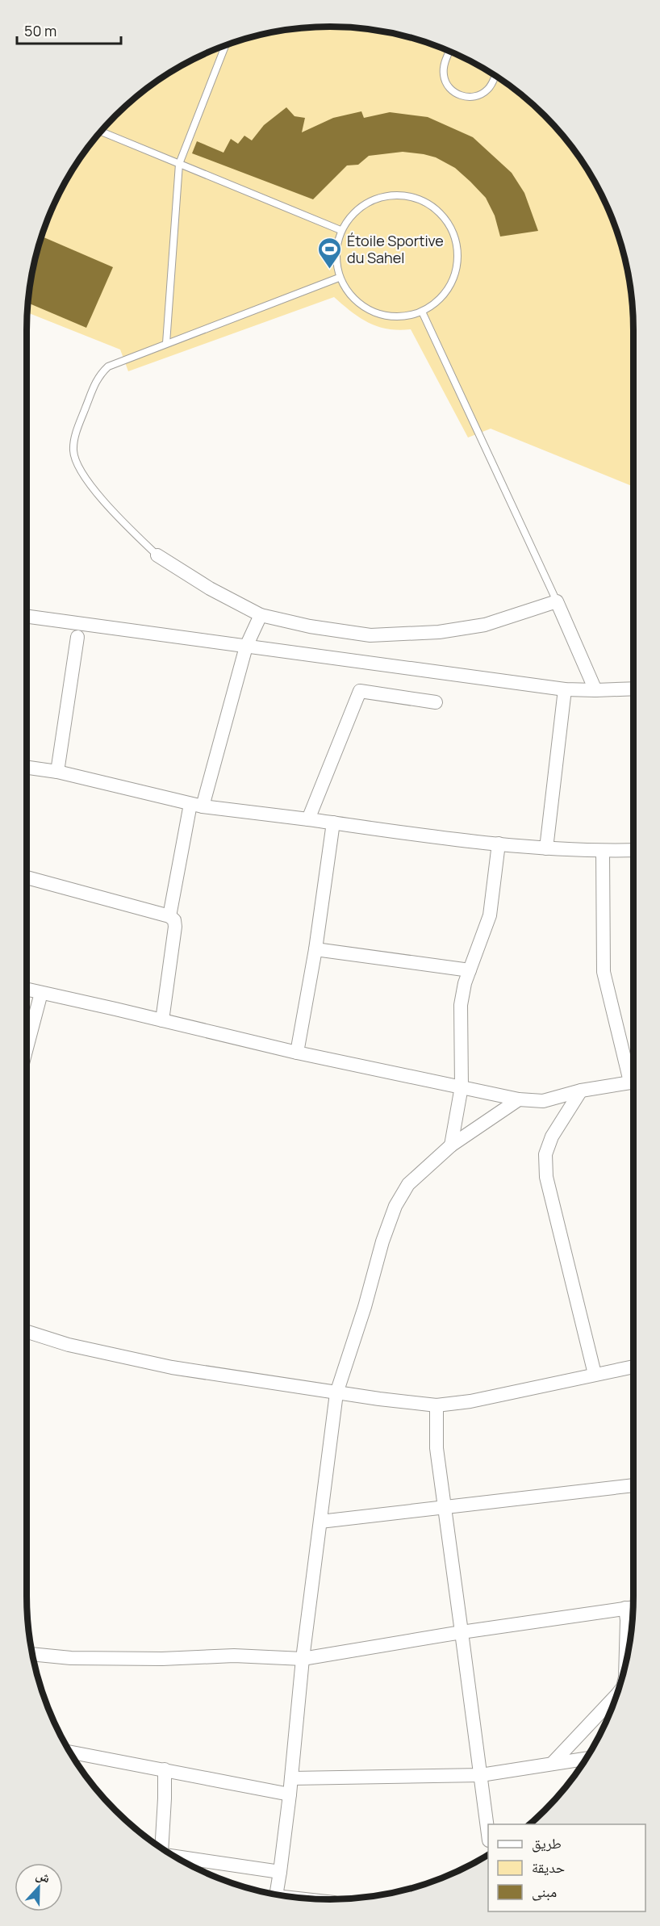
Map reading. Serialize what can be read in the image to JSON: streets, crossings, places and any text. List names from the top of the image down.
{
  "places": {
    "sports": ["Étoile Sportive du Sahel"]
  },
  "legend": ["طريق", "حديقة", "مبنى"],
  "scale_bar": "50 m",
  "north": "top"
}
